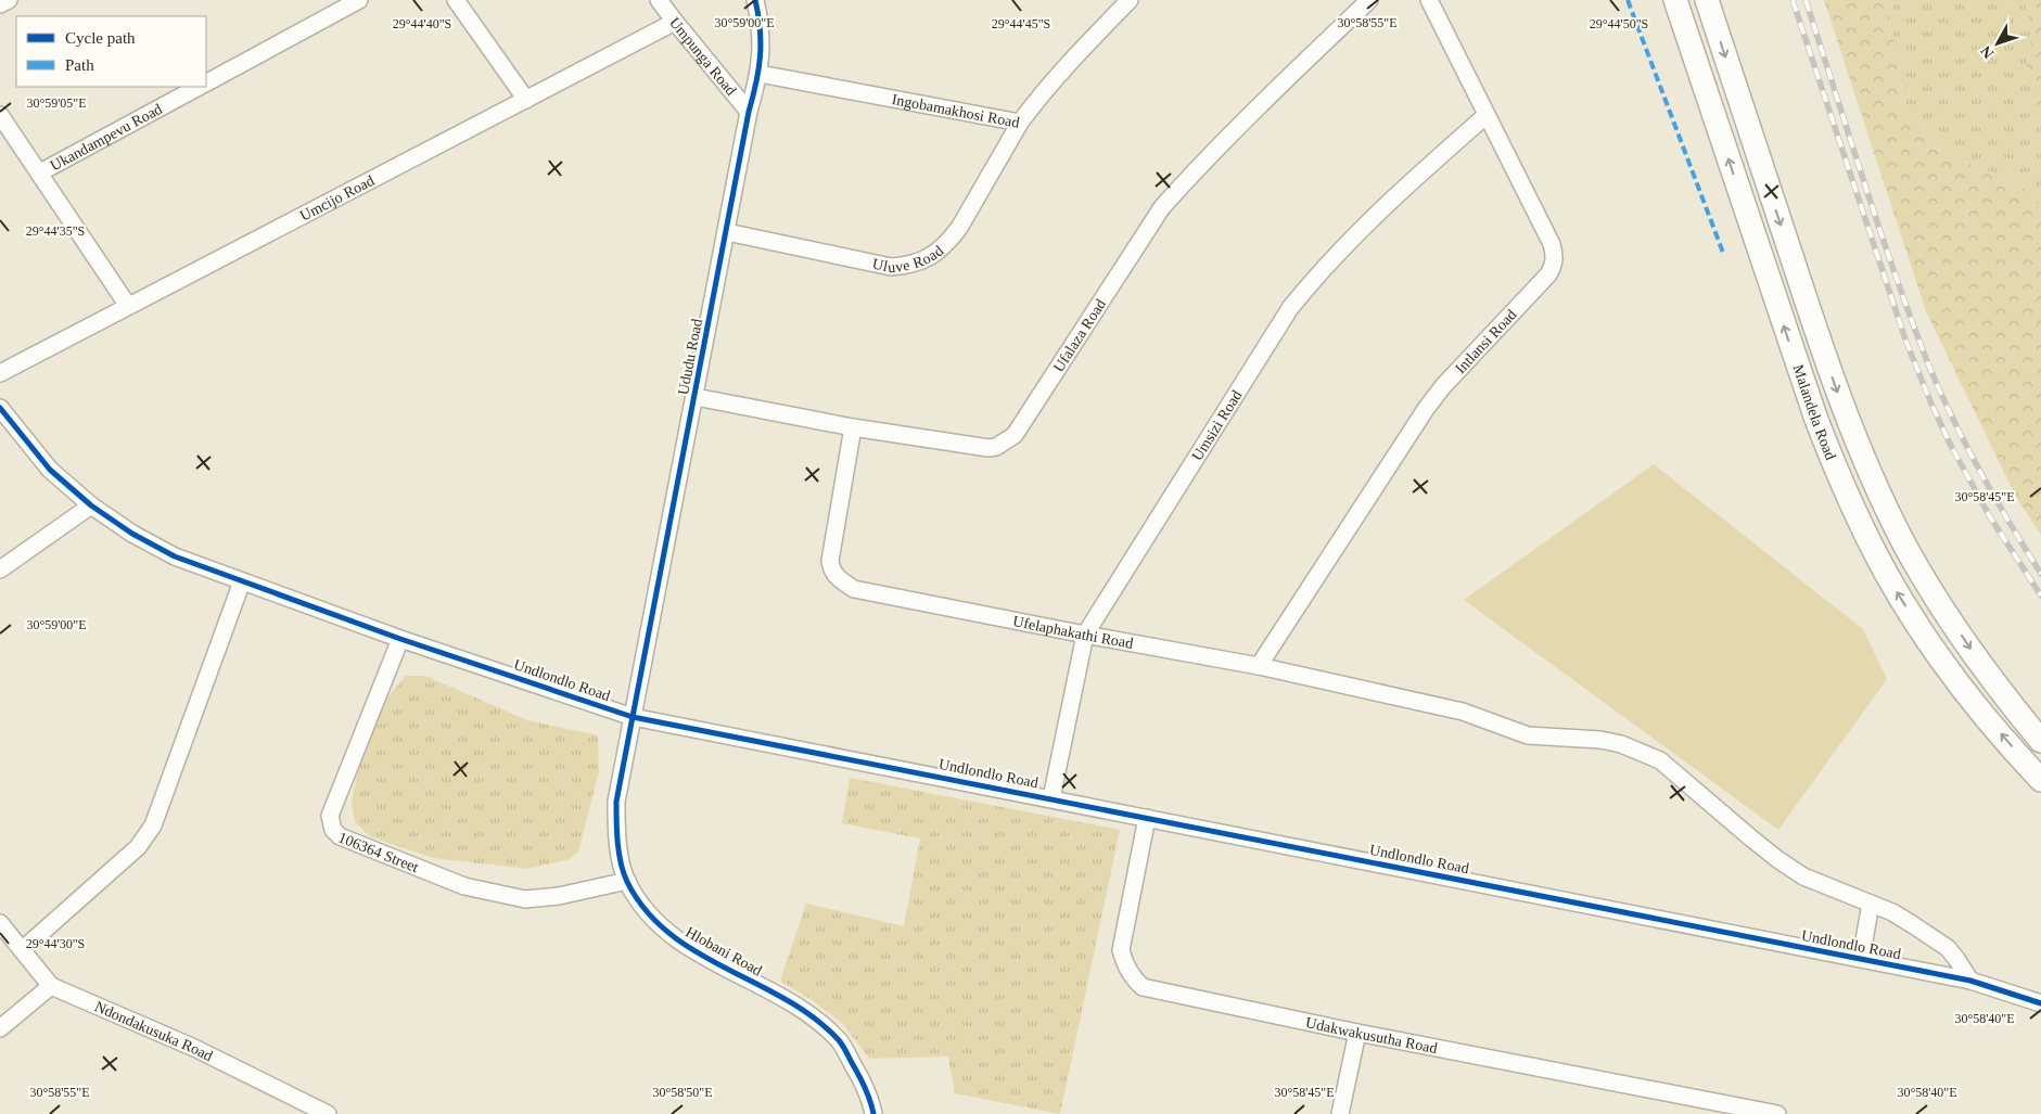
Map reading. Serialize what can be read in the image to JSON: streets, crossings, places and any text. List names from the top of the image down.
{
  "streets": {
    "main road": ["Malandela Road"],
    "street": [
      "Umpunga Road",
      "Ingobamakhosi Road",
      "Ukandampevu Road",
      "Umcijo Road",
      "Uluve Road",
      "Ufalaza Road",
      "Intlansi Road",
      "Ududu Road",
      "Umsizi Road",
      "Ufelaphakathi Road",
      "Undlondlo Road",
      "106364 Street",
      "Hlobani Road",
      "Ndondakusuka Road",
      "Udakwakusutha Road"
    ]
  },
  "crossings": [
    ["Umpunga Road", "Umcijo Road"],
    ["Umpunga Road", "Ududu Road"],
    ["Ingobamakhosi Road", "Uluve Road"],
    ["Ingobamakhosi Road", "Ududu Road"],
    ["Uluve Road", "Ududu Road"],
    ["Ufalaza Road", "Ududu Road"],
    ["Ufalaza Road", "Ufelaphakathi Road"],
    ["Intlansi Road", "Umsizi Road"],
    ["Intlansi Road", "Ufelaphakathi Road"],
    ["Ududu Road", "Undlondlo Road"],
    ["Ududu Road", "Hlobani Road"],
    ["Umsizi Road", "Ufelaphakathi Road"],
    ["Umsizi Road", "Undlondlo Road"],
    ["Ufelaphakathi Road", "Undlondlo Road"],
    ["Undlondlo Road", "106364 Street"],
    ["Undlondlo Road", "Hlobani Road"],
    ["Undlondlo Road", "Udakwakusutha Road"],
    ["106364 Street", "Hlobani Road"]
  ],
  "legend": ["Cycle path", "Path"],
  "north": "bottom left",
  "coordinates": [
    "30°59'00\"E",
    "30°58'55\"E",
    "29°44'50\"S",
    "29°44'40\"S",
    "29°44'45\"S",
    "30°59'05\"E",
    "29°44'35\"S",
    "30°58'45\"E",
    "29°44'30\"S",
    "30°58'40\"E",
    "30°58'50\"E"
  ]
}
